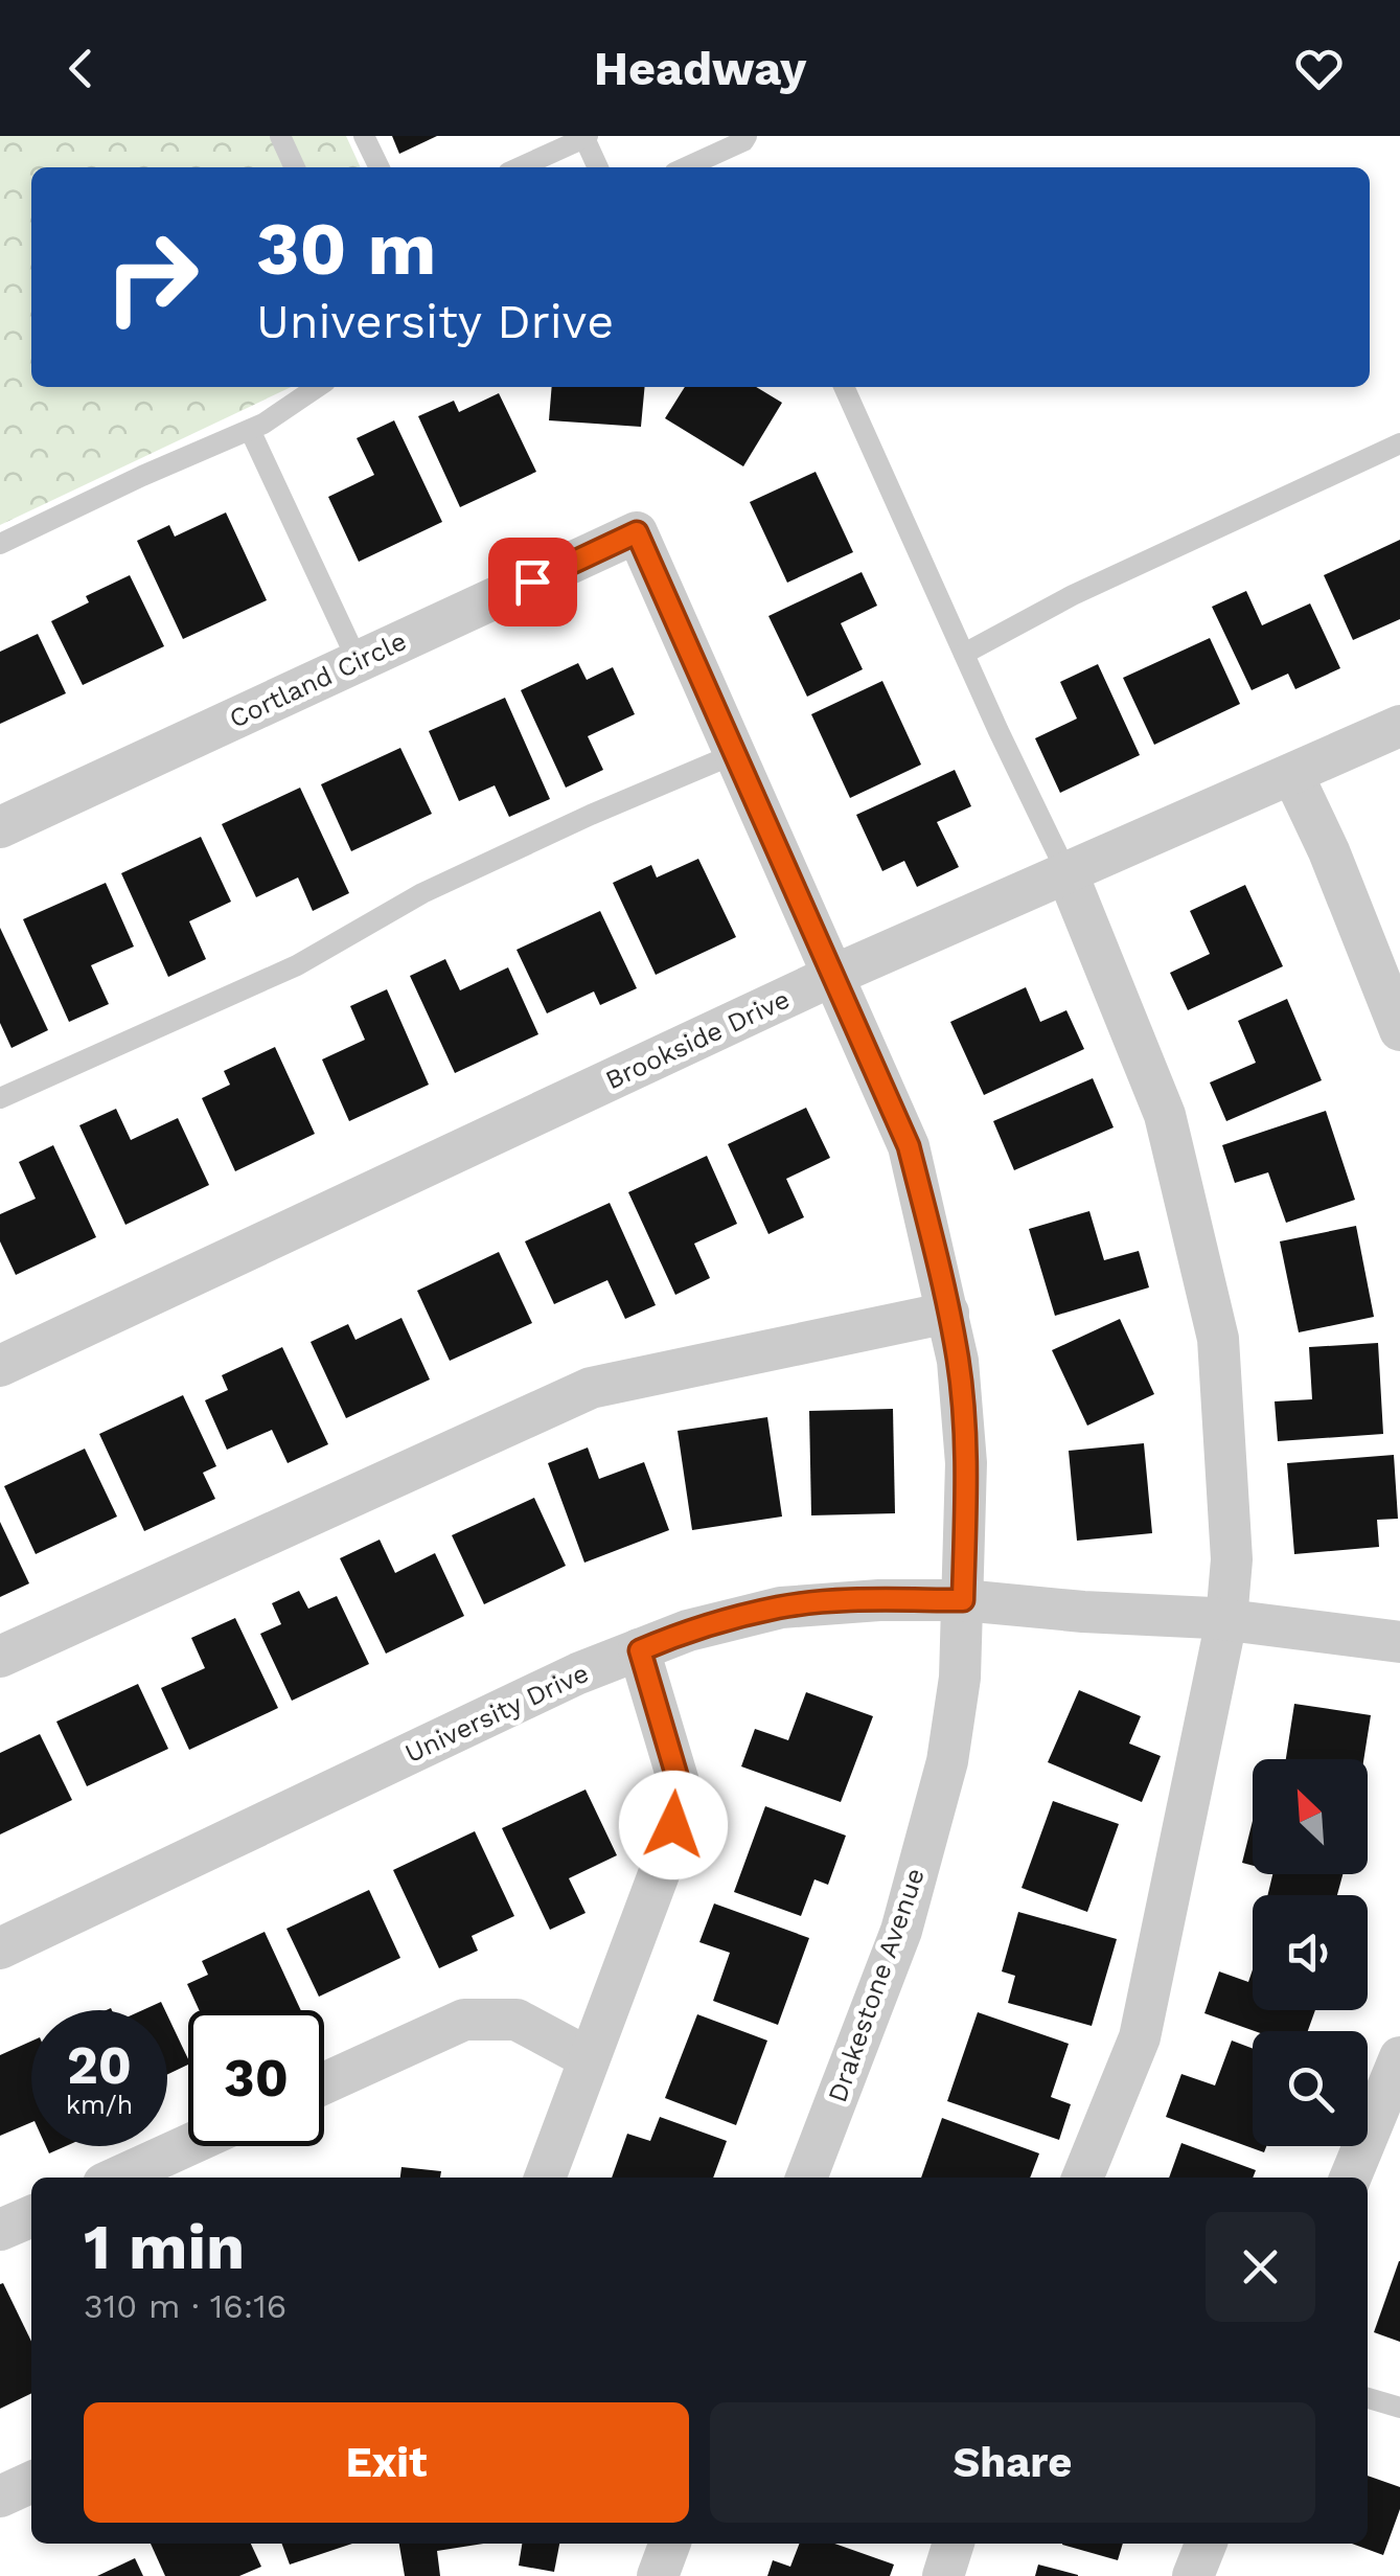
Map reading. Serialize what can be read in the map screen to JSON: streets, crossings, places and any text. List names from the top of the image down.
{
  "streets": {
    "street": [
      "Cortland Circle",
      "Brookside Drive",
      "University Drive",
      "Drakestone Avenue"
    ]
  },
  "crossings": [
    ["Cortland Circle", "Drakestone Avenue"],
    ["Brookside Drive", "Drakestone Avenue"],
    ["University Drive", "Drakestone Avenue"]
  ],
  "north": "top left",
  "page": {
    "header": "Headway",
    "turn": ["30 m", "University Drive"],
    "speed": "20 km/h",
    "limit": "30",
    "heading": ["1 min", "310 m · 16:16"],
    "buttons": ["Exit", "Share"]
  }
}
